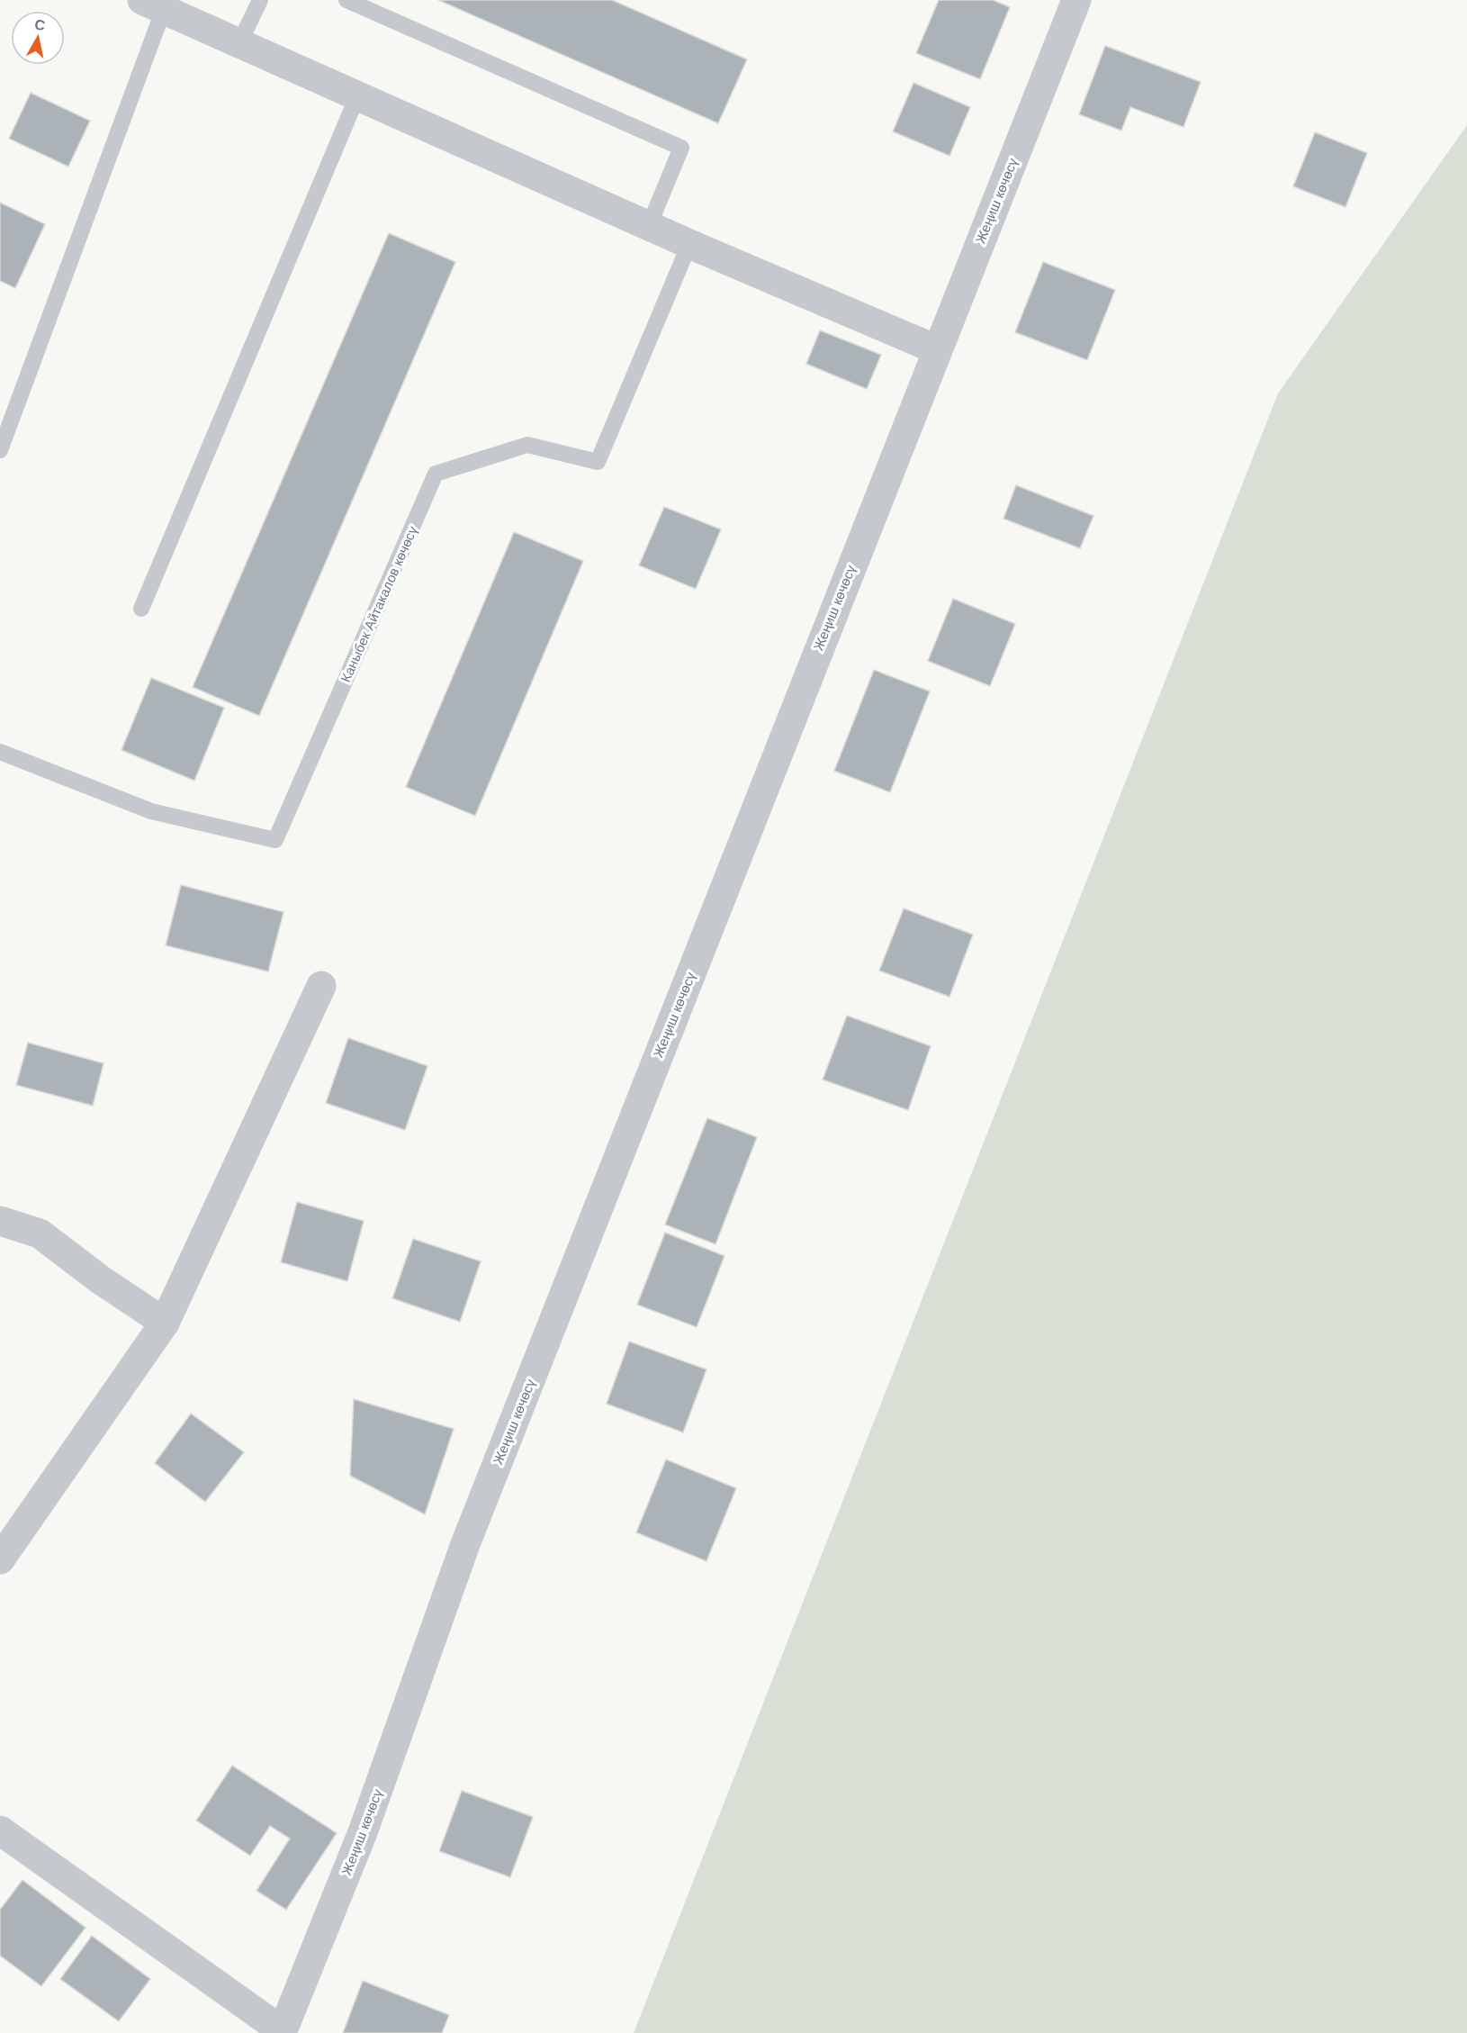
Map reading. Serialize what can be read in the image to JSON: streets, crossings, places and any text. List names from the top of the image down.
{
  "streets": {
    "street": ["Жеңиш көчөсү"],
    "lane": ["Каныбек Айтакалов көчөсү"]
  },
  "north": "top"
}
